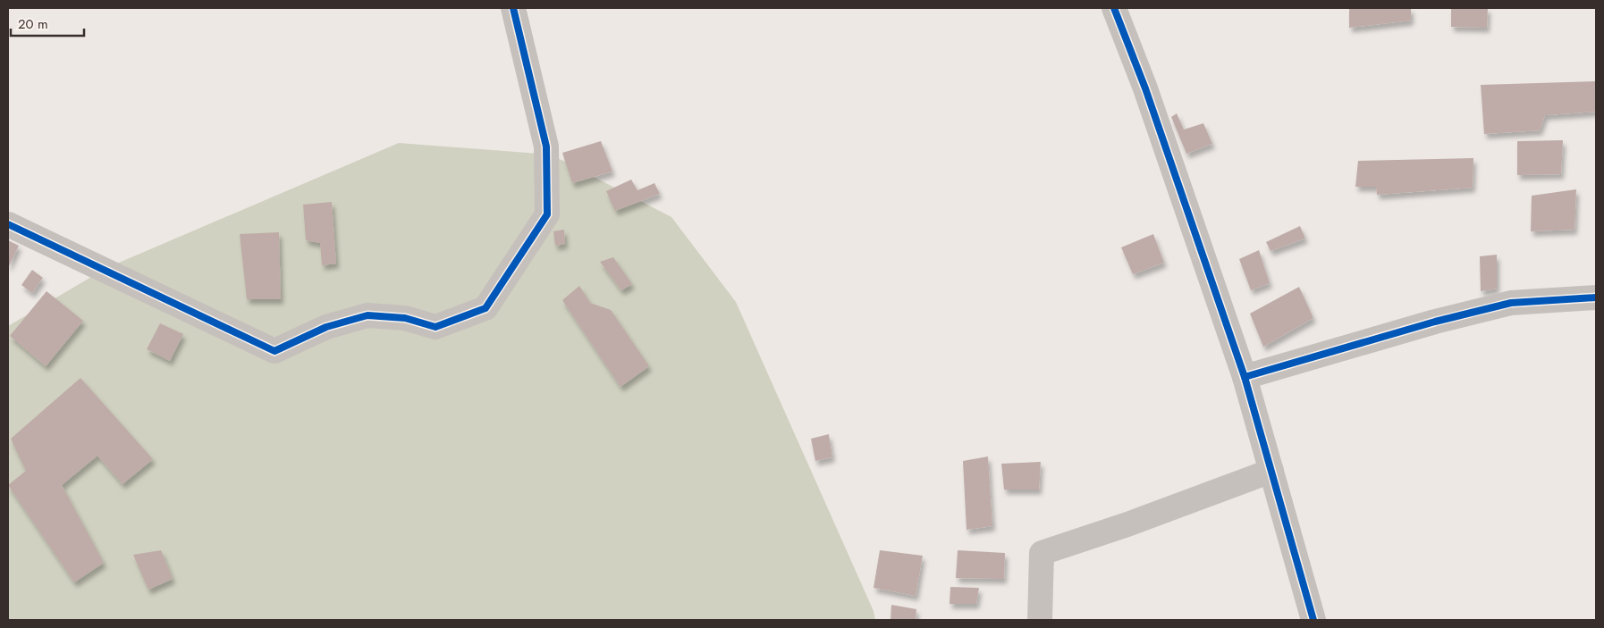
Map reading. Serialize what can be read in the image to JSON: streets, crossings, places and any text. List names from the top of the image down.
{
  "scale_bar": "20 m"
}
